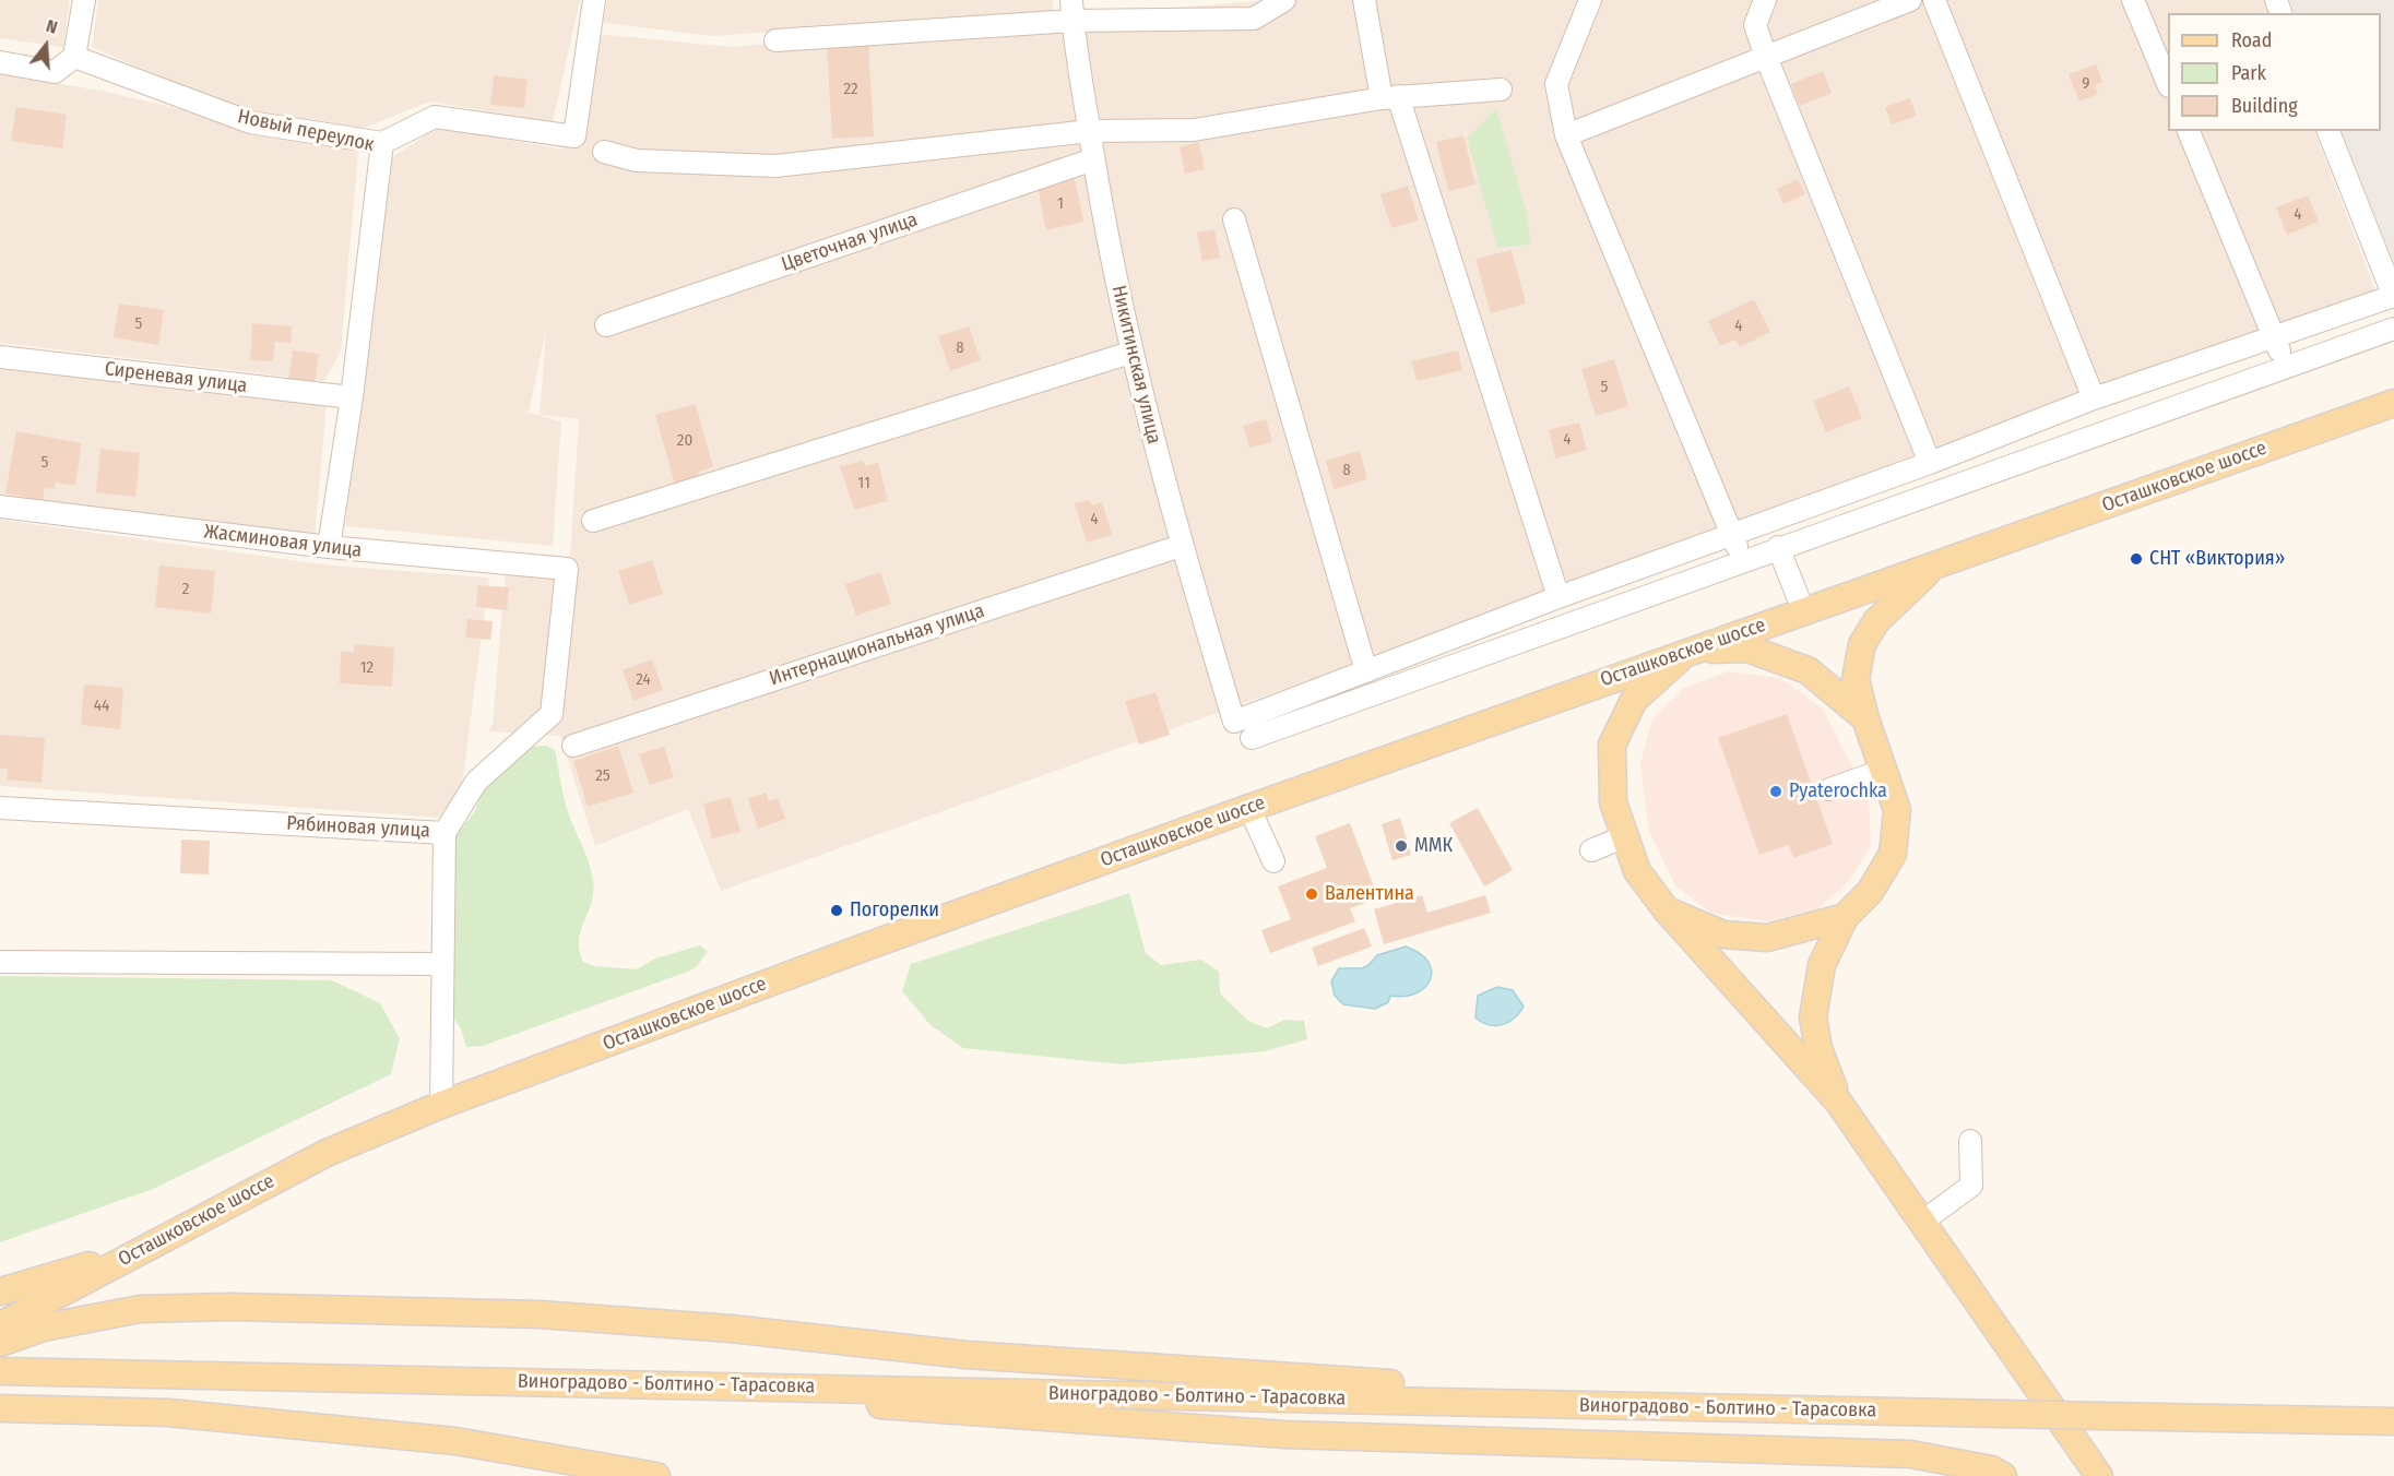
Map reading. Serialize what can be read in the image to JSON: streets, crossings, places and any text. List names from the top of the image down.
{
  "streets": {
    "main road": ["Осташковское шоссе", "Виноградово - Болтино - Тарасовка"],
    "street": [
      "Новый переулок",
      "Цветочная улица",
      "Никитинская улица",
      "Сиреневая улица",
      "Жасминовая улица",
      "Интернациональная улица",
      "Рябиновая улица"
    ]
  },
  "crossings": [
    ["Новый переулок", "Сиреневая улица"],
    ["Новый переулок", "Жасминовая улица"],
    ["Цветочная улица", "Никитинская улица"],
    ["Никитинская улица", "Интернациональная улица"],
    ["Осташковское шоссе", "Рябиновая улица"],
    ["Жасминовая улица", "Рябиновая улица"]
  ],
  "places": [
    "СНТ «Виктория»",
    "Pyaterochka",
    "ММК",
    "Валентина",
    "Погорелки"
  ],
  "house_numbers": [
    "9",
    "22",
    "1",
    "4",
    "5",
    "4",
    "8",
    "5",
    "4",
    "20",
    "5",
    "8",
    "11",
    "4",
    "2",
    "12",
    "24",
    "44",
    "25"
  ],
  "legend": ["Road", "Park", "Building"],
  "north": "top"
}
